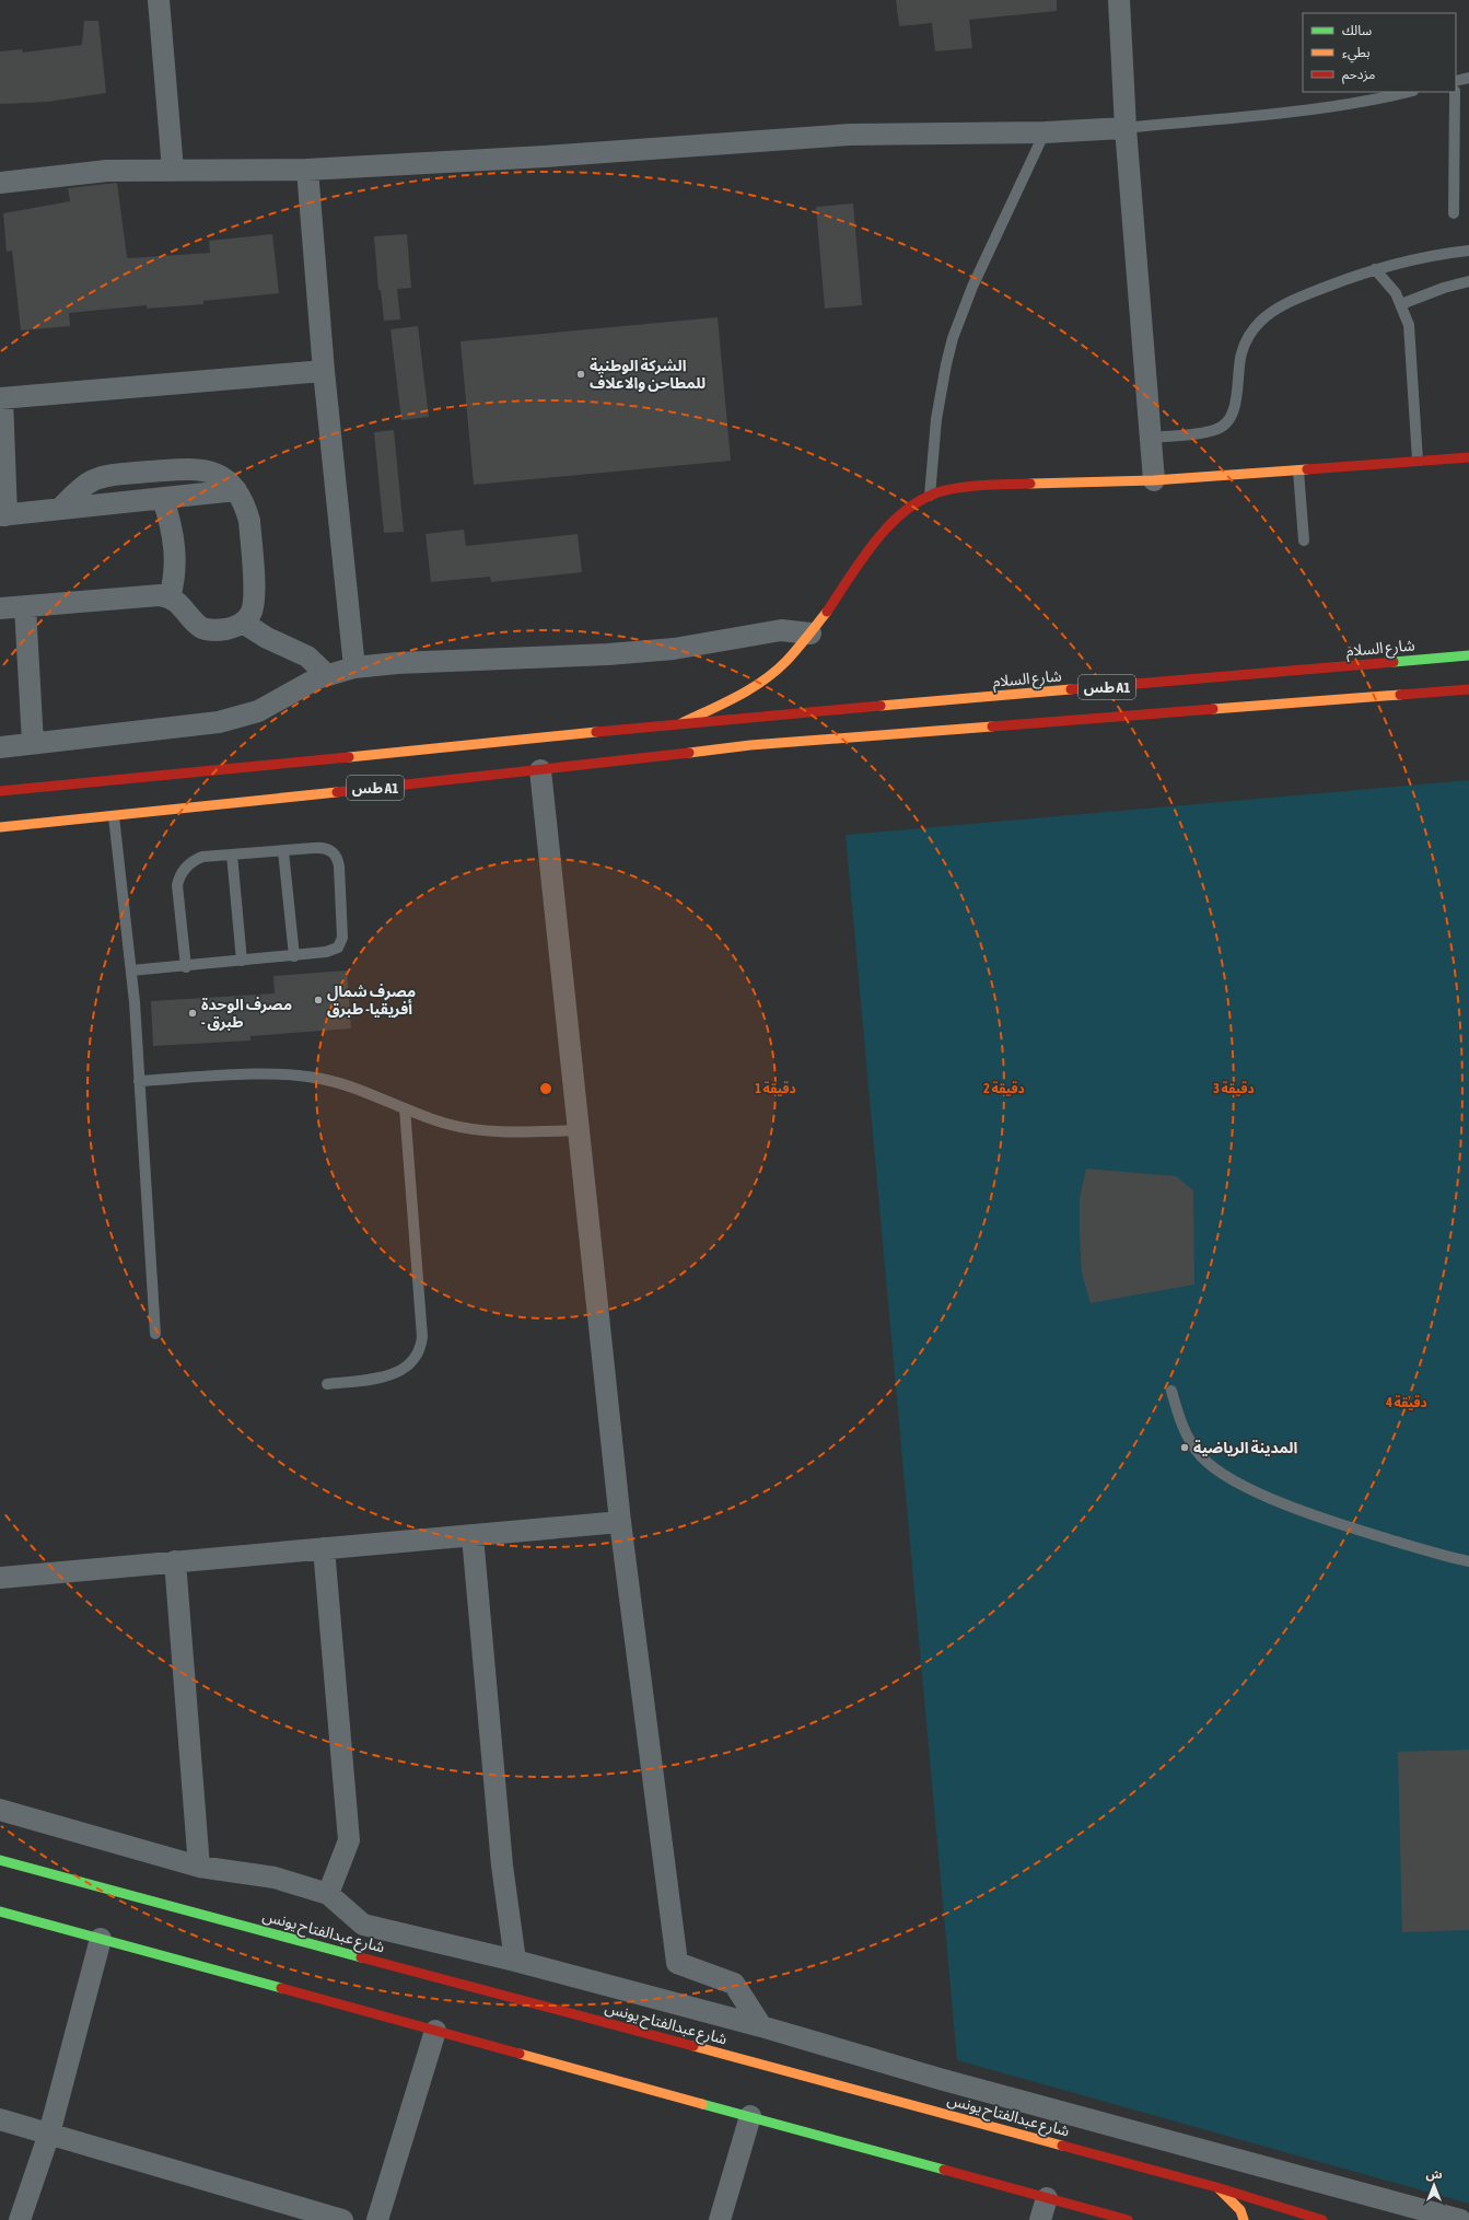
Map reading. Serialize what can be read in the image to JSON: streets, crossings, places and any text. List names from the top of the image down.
{
  "streets": {
    "main road": ["شارع السلام", "طس A1", "شارع عبدالفتاح يونس"]
  },
  "crossings": [
    ["شارع السلام", "طس A1"]
  ],
  "places": [
    "الشركة الوطنية للمطاحن والاعلاف",
    "مصرف شمال أفريقيا- طبرق",
    "مصرف الوحدة - طبرق",
    "المدينة الرياضية"
  ],
  "legend": ["سالك", "بطيء", "مزدحم"],
  "north": "top",
  "rings": [
    "1 دقيقة",
    "2 دقيقة",
    "3 دقيقة",
    "4 دقيقة"
  ]
}
